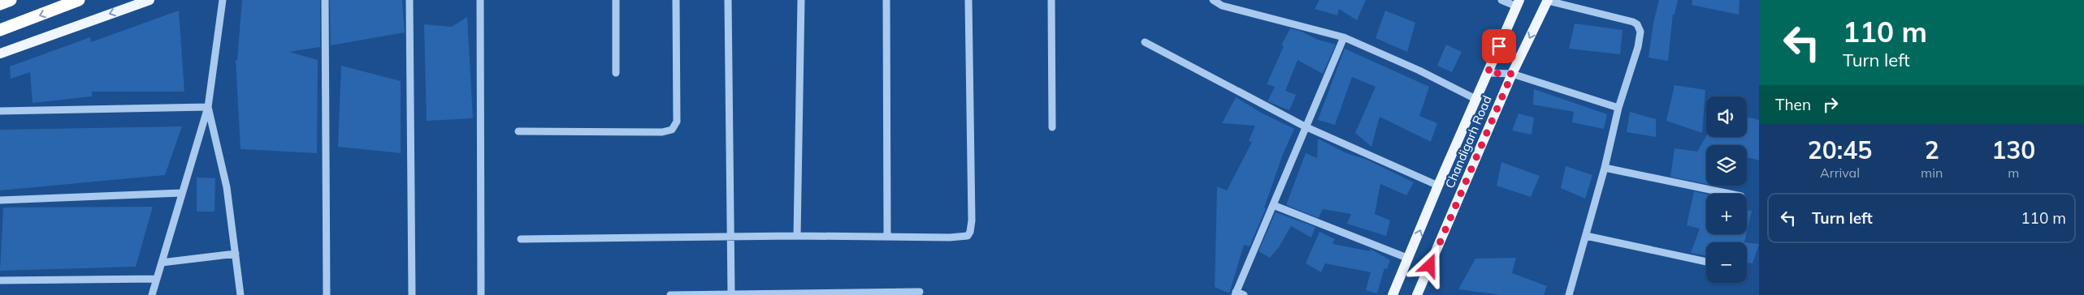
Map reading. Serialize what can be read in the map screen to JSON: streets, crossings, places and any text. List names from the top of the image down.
{
  "streets": {
    "main road": ["Chandigarh Road"]
  },
  "page": {
    "turn": ["110 m", "Turn left"],
    "then": "Then",
    "map_buttons": ["+", "−"],
    "eta": [
      "20:45",
      "Arrival",
      "2",
      "min",
      "130",
      "m"
    ],
    "list": [
      {
        "name": "Turn left",
        "value": "110 m"
      }
    ]
  }
}
